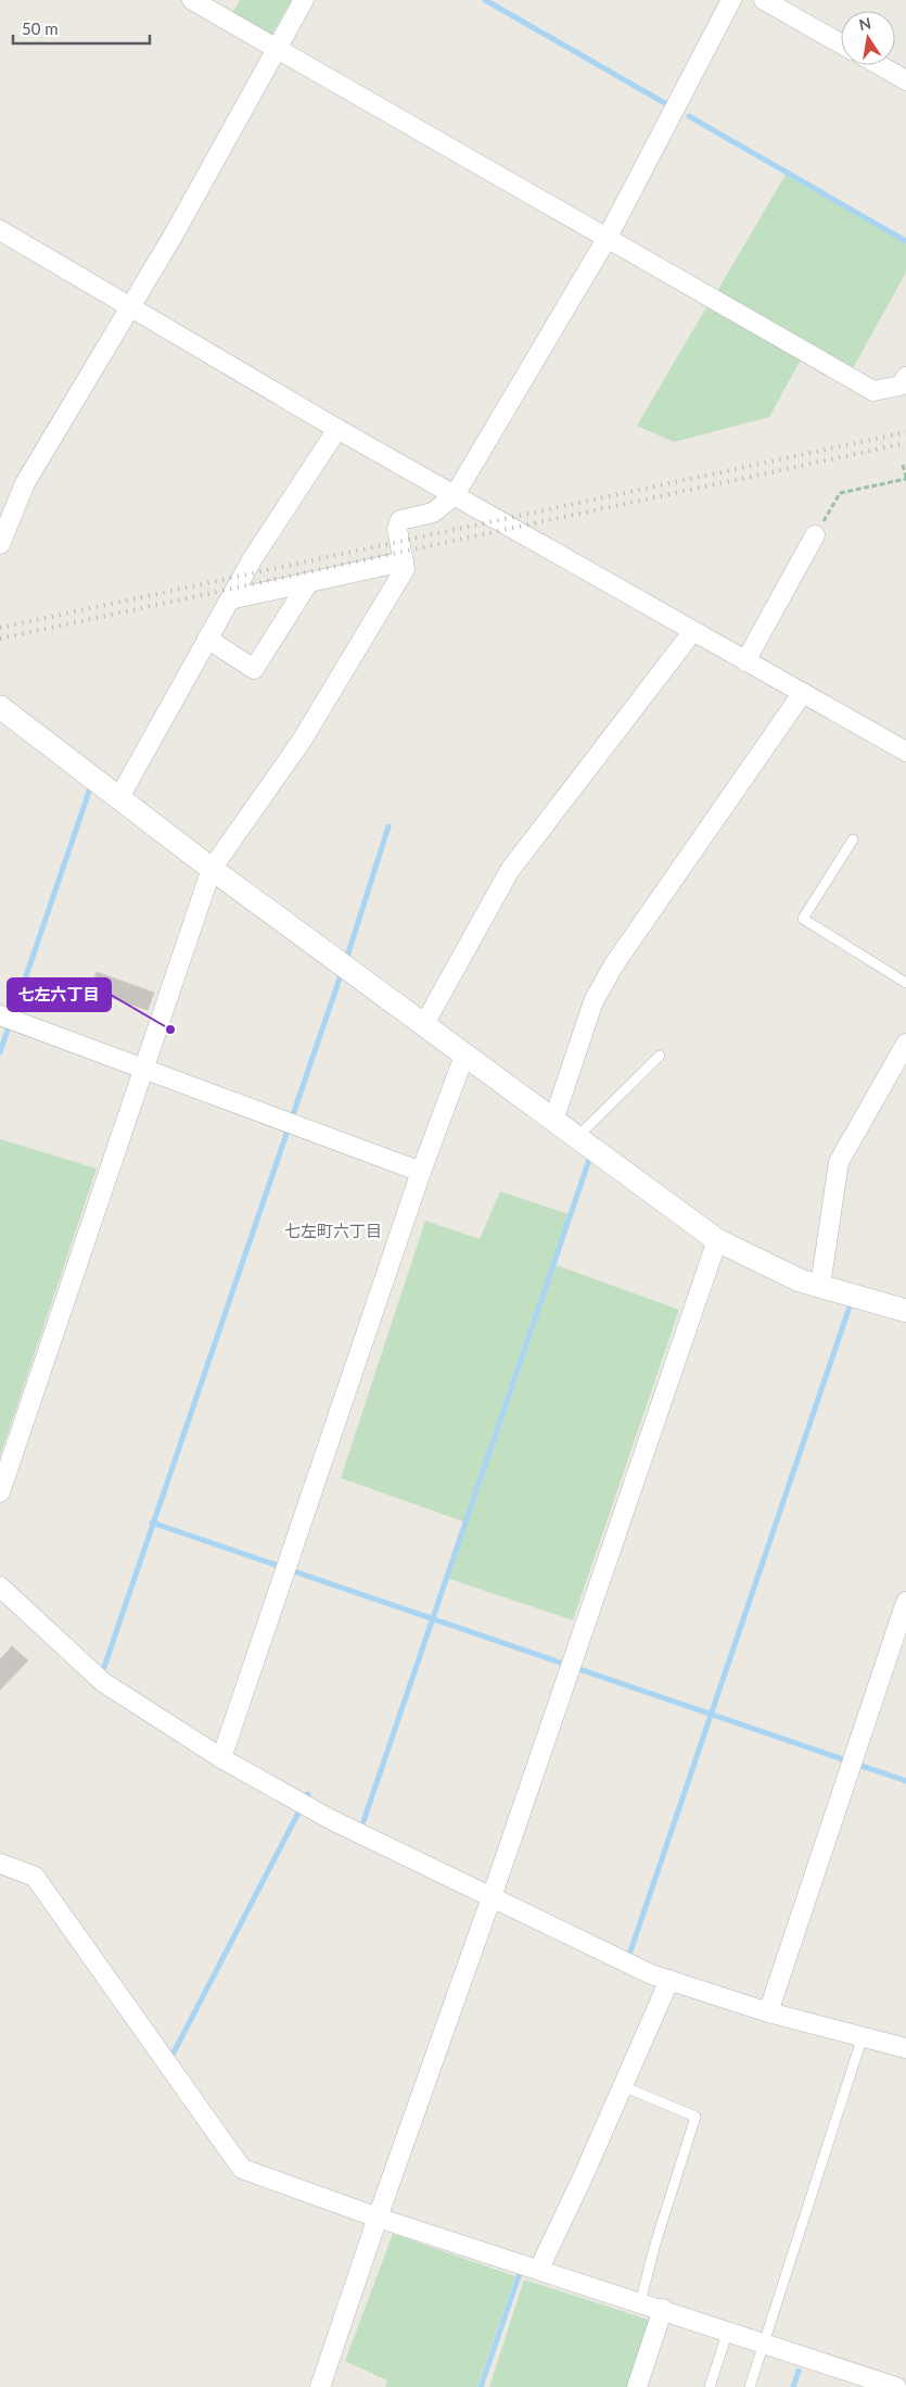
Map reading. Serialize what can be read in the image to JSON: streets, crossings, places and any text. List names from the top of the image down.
{
  "districts": ["七左町六丁目"],
  "places": ["七左六丁目"],
  "scale_bar": "50 m",
  "north": "top"
}
